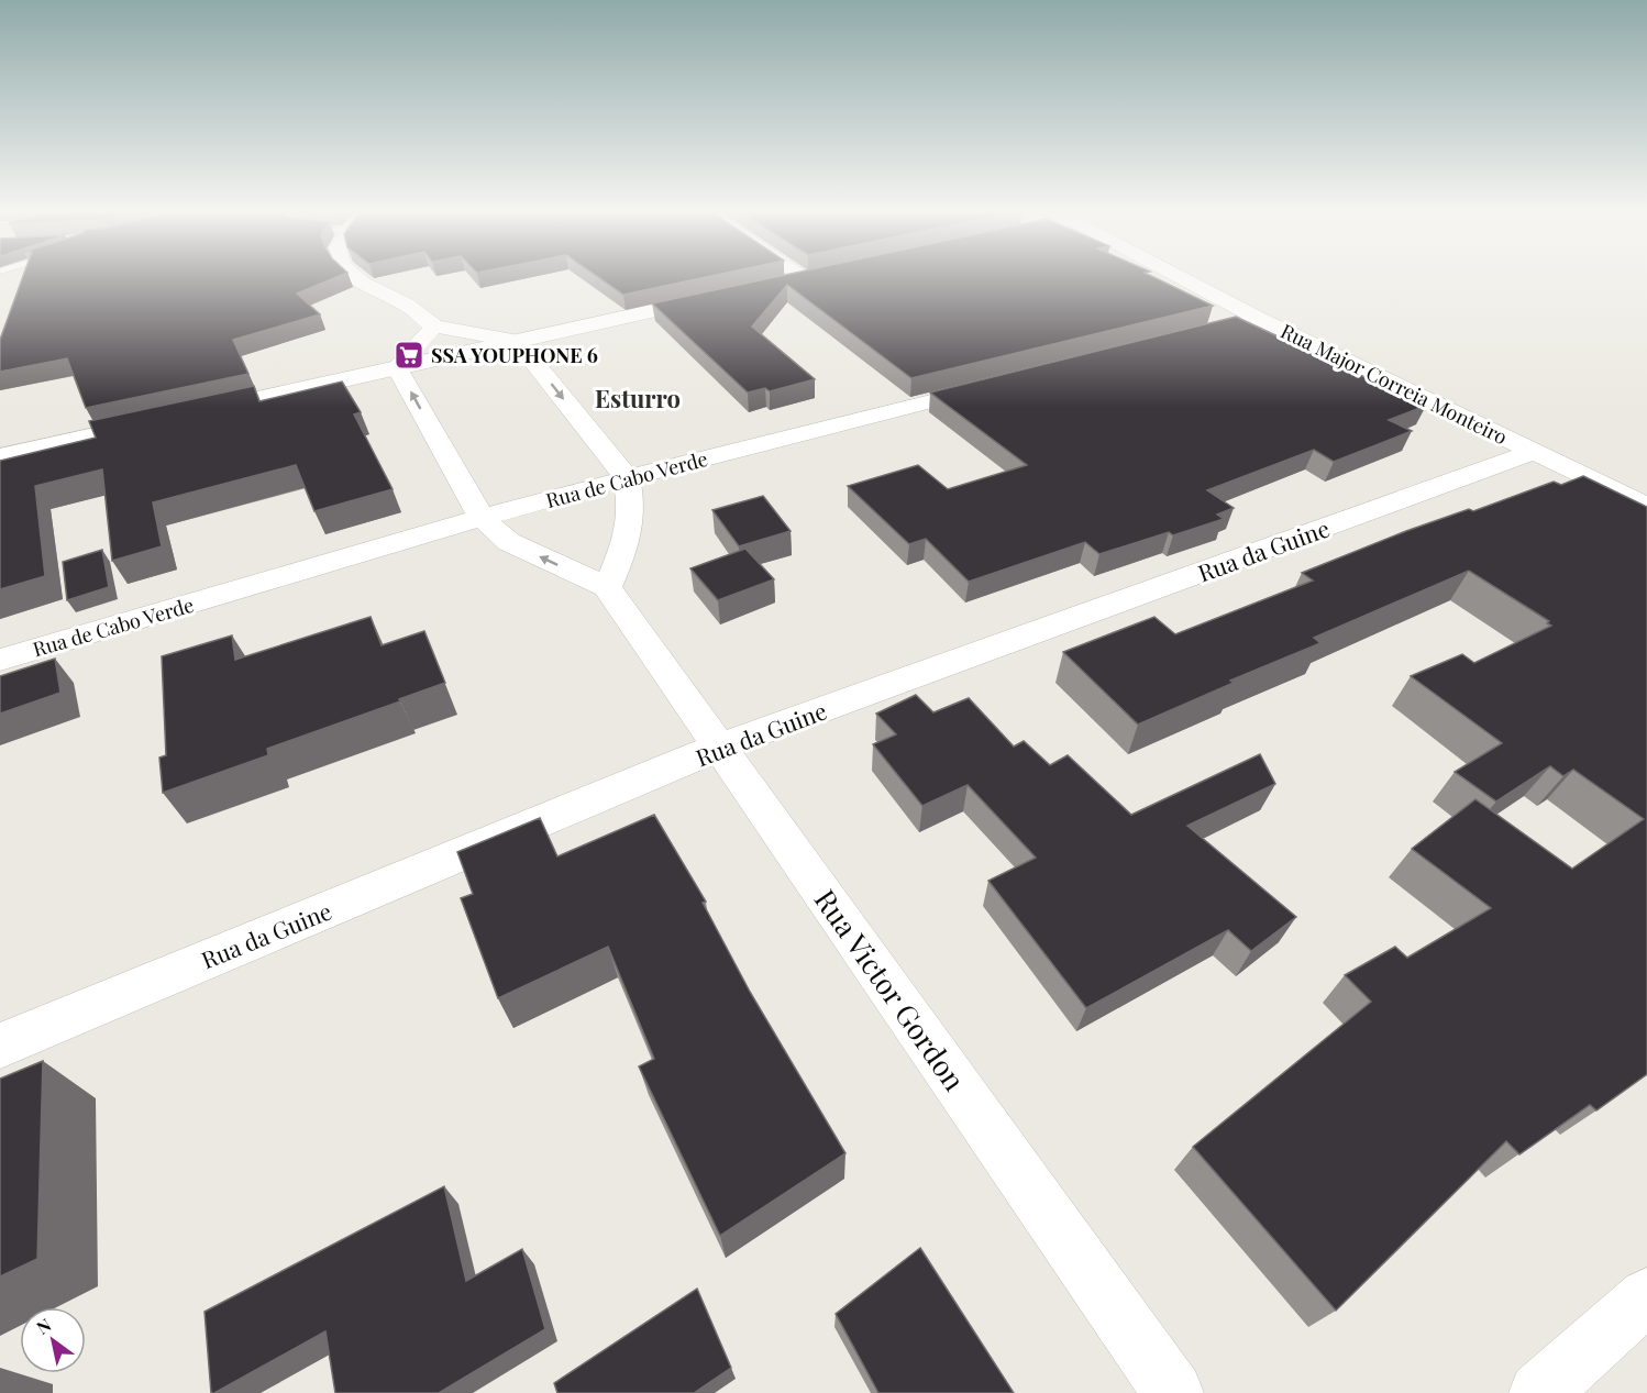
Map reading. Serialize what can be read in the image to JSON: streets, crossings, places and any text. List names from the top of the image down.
{
  "streets": {
    "street": [
      "Rua Major Correia Monteiro",
      "Rua de Cabo Verde",
      "Rua da Guine",
      "Rua Victor Gordon"
    ]
  },
  "crossings": [
    ["Rua Major Correia Monteiro", "Rua da Guine"],
    ["Rua da Guine", "Rua Victor Gordon"]
  ],
  "districts": ["Esturro"],
  "places": {
    "supermarket": ["SSA YOUPHONE 6"]
  },
  "north": "top left"
}
